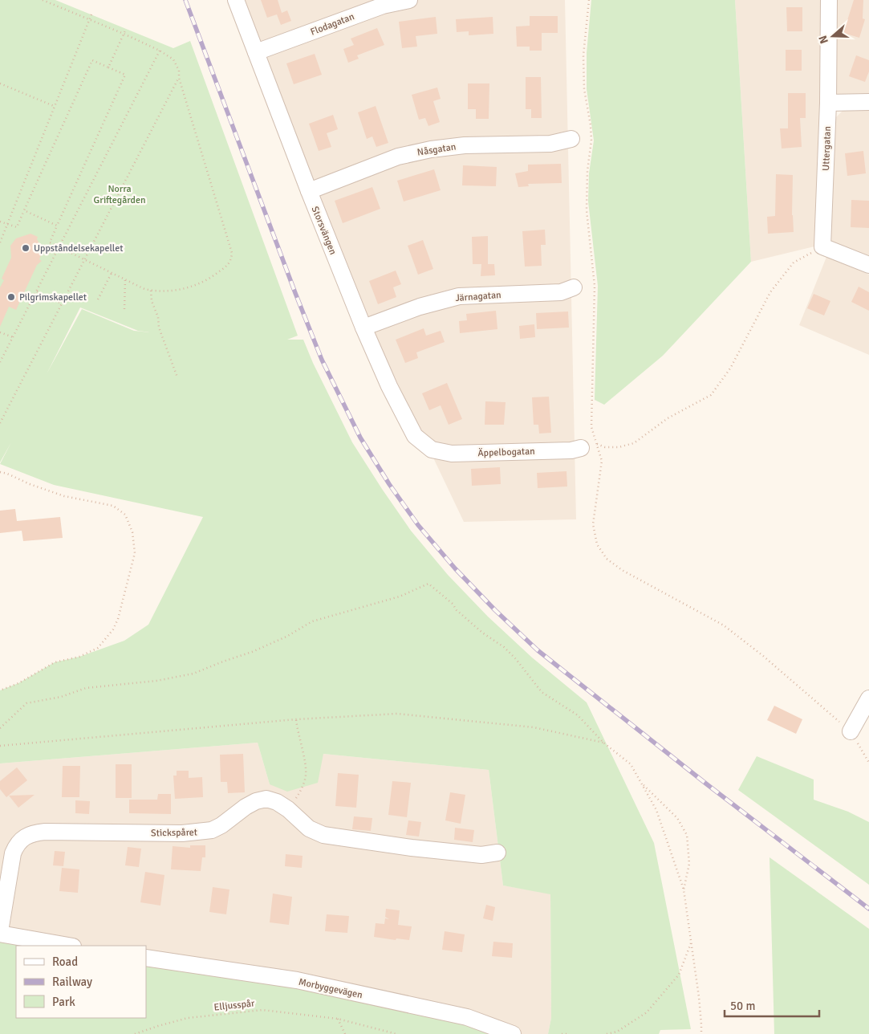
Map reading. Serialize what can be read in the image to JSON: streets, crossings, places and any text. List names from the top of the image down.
{
  "streets": {
    "street": [
      "Flodagatan",
      "Uttergatan",
      "Nåsgatan",
      "Storsvängen",
      "Järnagatan",
      "Äppelbogatan",
      "Stickspåret",
      "Morbyggevägen"
    ],
    "path": ["Elljusspår"]
  },
  "crossings": [
    ["Flodagatan", "Storsvängen"],
    ["Nåsgatan", "Storsvängen"],
    ["Storsvängen", "Järnagatan"],
    ["Storsvängen", "Äppelbogatan"]
  ],
  "parks": ["Norra Griftegården"],
  "places": ["Uppståndelsekapellet", "Pilgrimskapellet"],
  "legend": ["Road", "Railway", "Park"],
  "scale_bar": "50 m",
  "north": "left"
}
